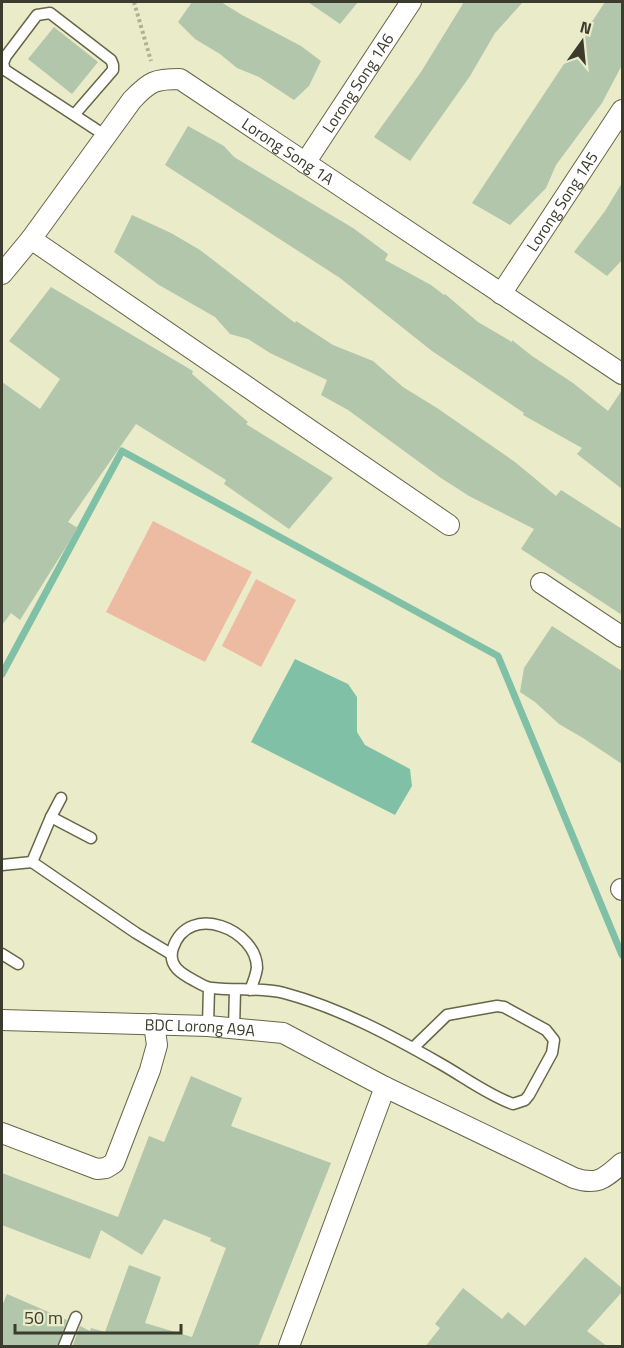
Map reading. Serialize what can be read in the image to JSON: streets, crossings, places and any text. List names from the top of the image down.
{
  "streets": {
    "street": [
      "Lorong Song 1A6",
      "Lorong Song 1A",
      "Lorong Song 1A5",
      "BDC Lorong A9A"
    ]
  },
  "crossings": [
    ["Lorong Song 1A6", "Lorong Song 1A"],
    ["Lorong Song 1A", "Lorong Song 1A5"]
  ],
  "scale_bar": "50 m",
  "north": "top"
}
